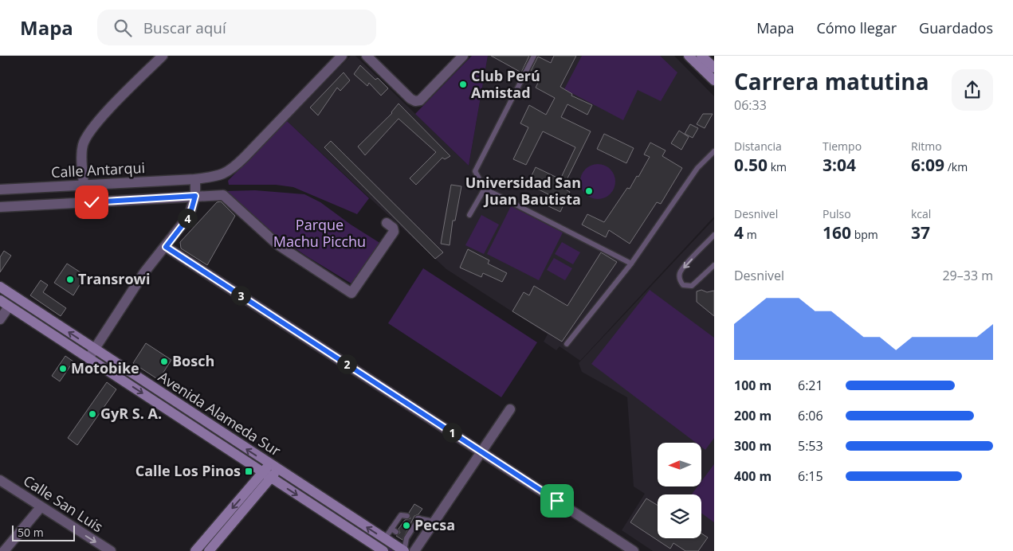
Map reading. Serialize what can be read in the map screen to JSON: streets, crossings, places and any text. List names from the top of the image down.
{
  "streets": {
    "main road": ["Avenida Alameda Sur"],
    "street": ["Calle Antarqui", "Calle San Luis"]
  },
  "one_way": ["Calle San Luis"],
  "parks": ["Parque Machu Picchu"],
  "places": {
    "other": [
      "Club Perú Amistad",
      "Universidad San Juan Bautista",
      "Transrowi",
      "Bosch",
      "Motobike",
      "GyR S. A.",
      "Pecsa"
    ],
    "transit": ["Calle Los Pinos"]
  },
  "scale_bar": "50 m",
  "north": "left",
  "page": {
    "header": "Mapa",
    "search": "Buscar aquí",
    "nav": ["Mapa", "Cómo llegar", "Guardados"],
    "heading": ["Carrera matutina", "06:33"],
    "stats": [
      ["Distancia", "0.50 km"],
      ["Tiempo", "3:04"],
      ["Ritmo", "6:09 /km"],
      ["Desnivel", "4 m"],
      ["Pulso", "160 bpm"],
      ["kcal", "37"]
    ],
    "pins": [
      "4",
      "3",
      "2",
      "1"
    ],
    "chart": ["Desnivel", "29–33 m"],
    "list": [
      {
        "name": "100 m",
        "note": "6:21"
      },
      {
        "name": "200 m",
        "note": "6:06"
      },
      {
        "name": "300 m",
        "note": "5:53"
      },
      {
        "name": "400 m",
        "note": "6:15"
      }
    ],
    "scale": "50 m"
  }
}
